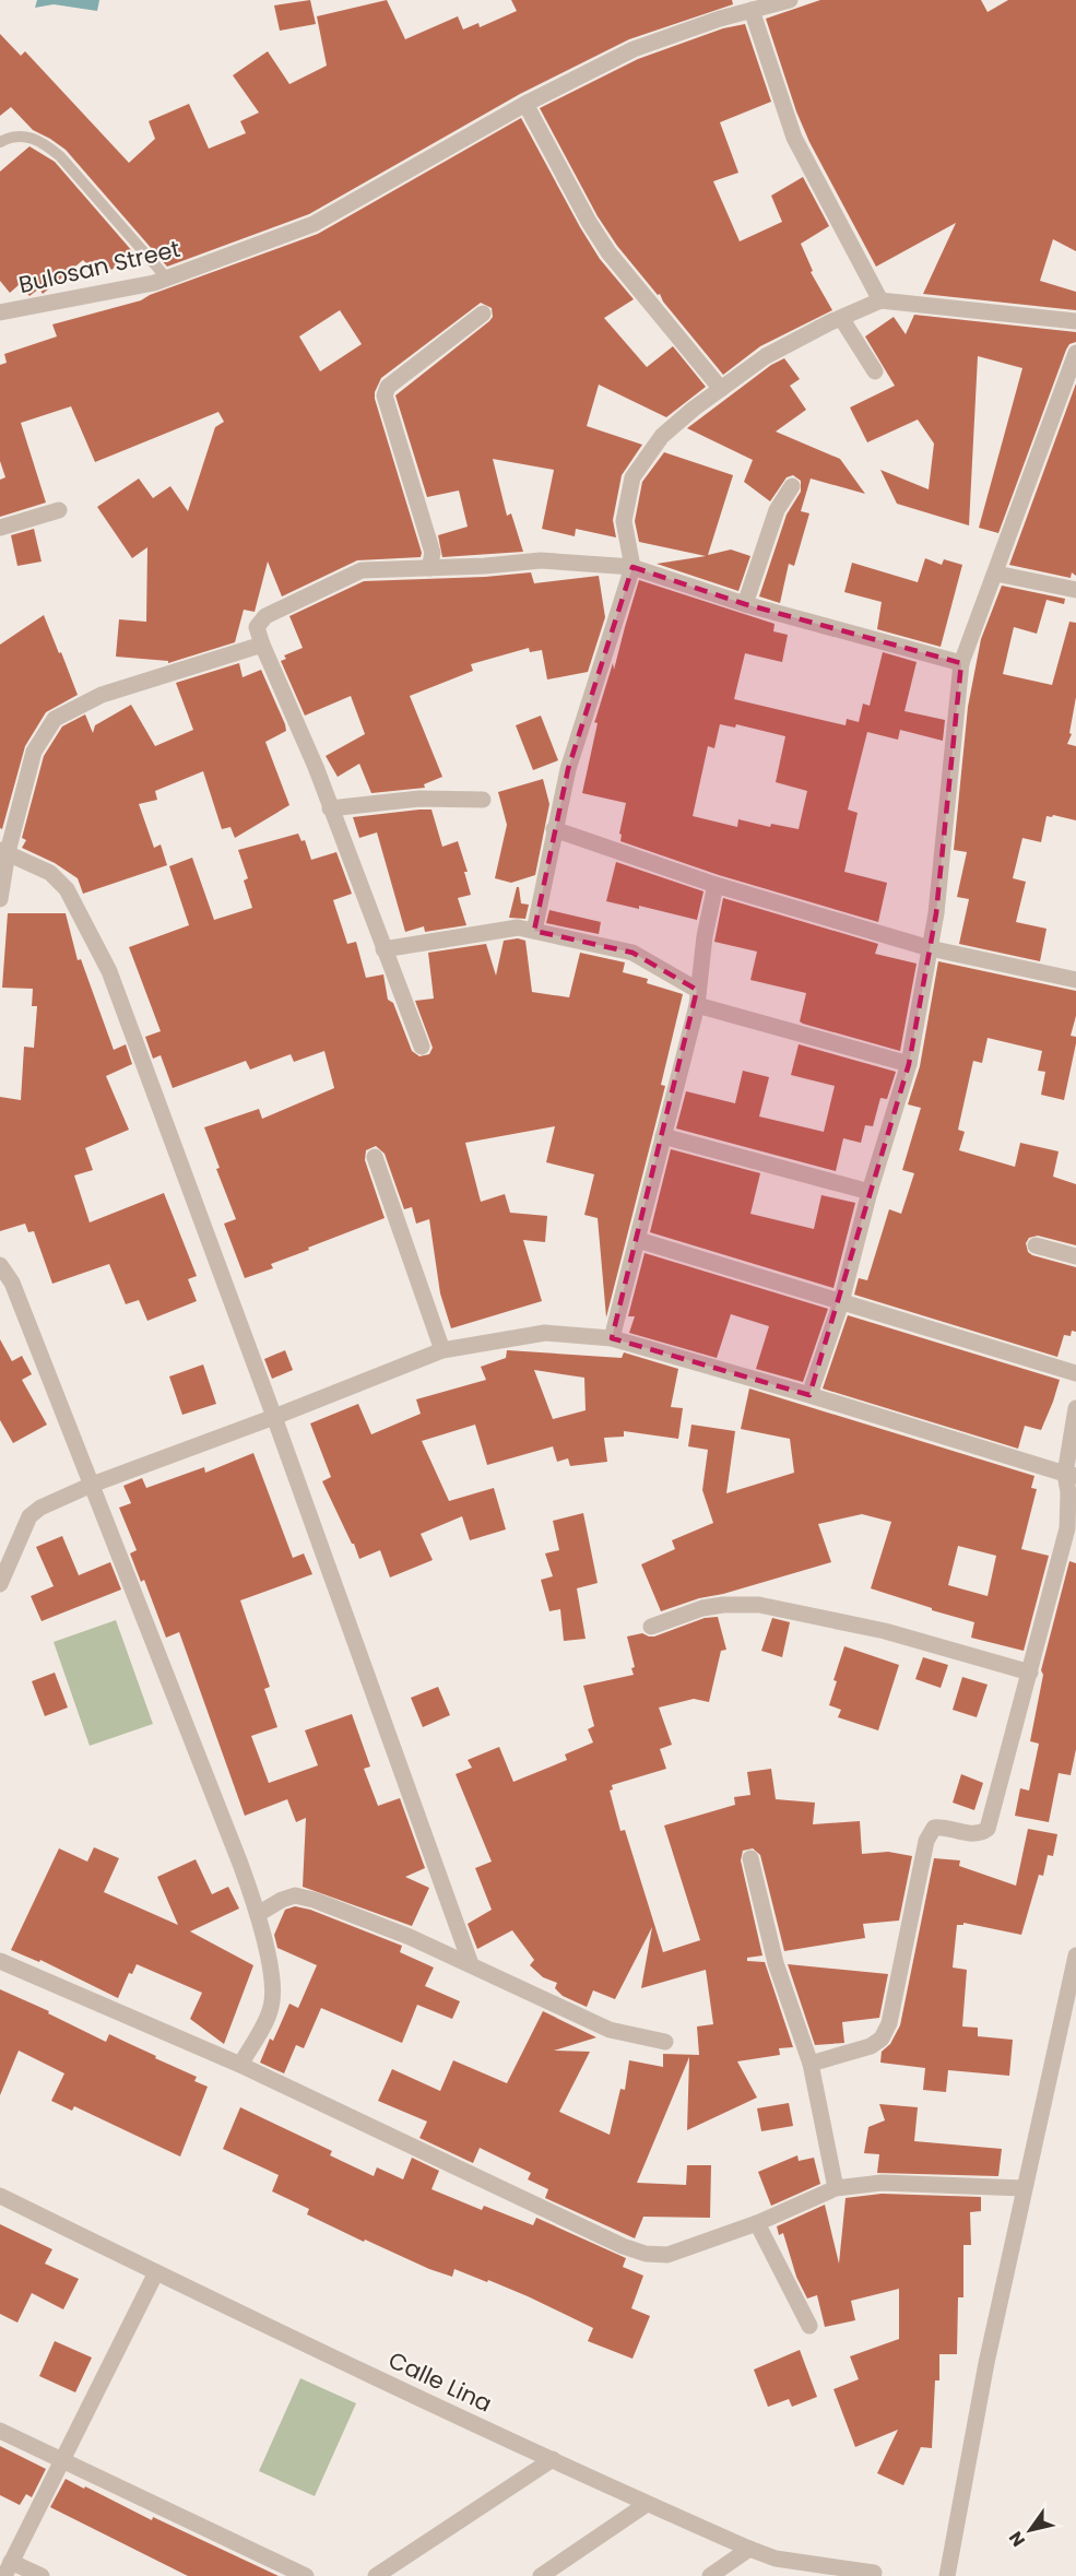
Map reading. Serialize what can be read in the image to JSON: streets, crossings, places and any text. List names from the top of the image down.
{
  "streets": {
    "street": ["Bulosan Street", "Calle Lina"]
  },
  "north": "bottom left"
}
